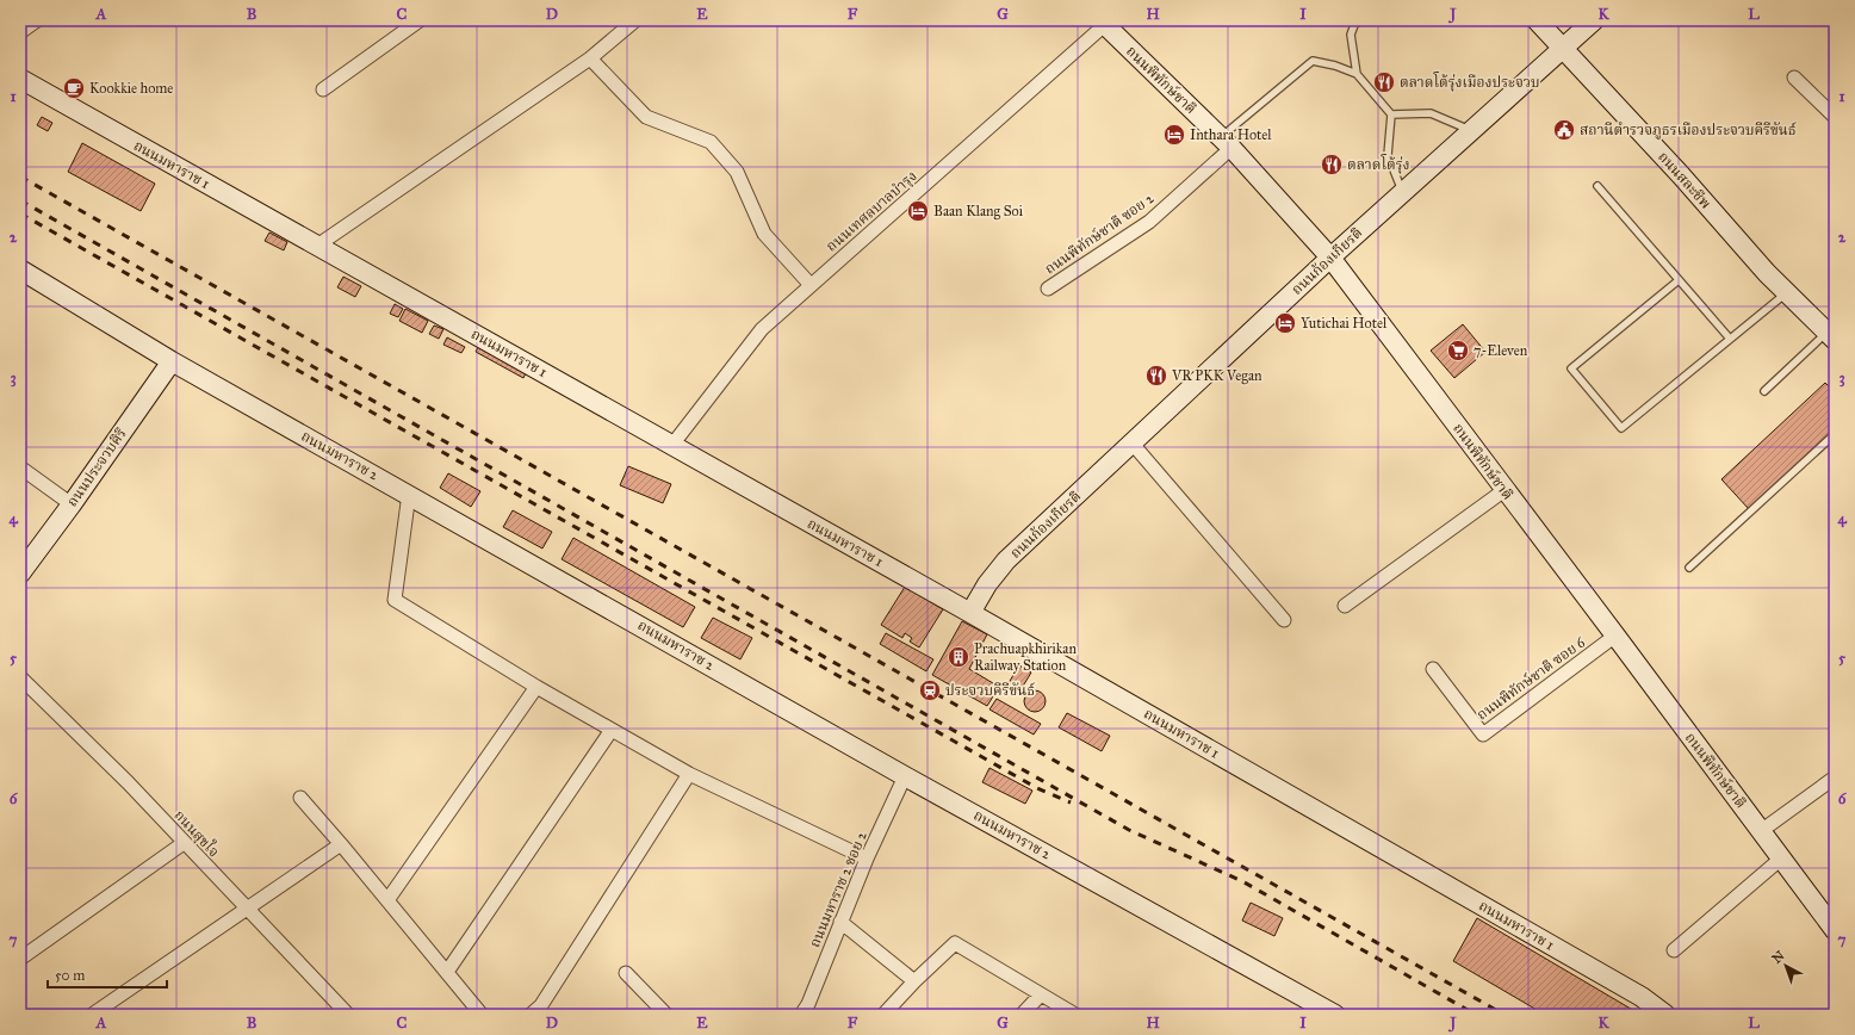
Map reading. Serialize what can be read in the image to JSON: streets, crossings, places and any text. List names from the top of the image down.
{
  "streets": {
    "street": [
      "ถนนพิทักษ์ชาติ",
      "ถนนมหาราช 1",
      "ถนนสละชีพ",
      "ถนนเทศลบาลบำรุง",
      "ถนนพิทักษ์ชาติ ซอย 2",
      "ถนนก้องเกียรติ",
      "ถนนมหาราช 2",
      "ถนนประจวบศิริ",
      "ถนนพิทักษ์ชาติ ซอย 6",
      "ถนนสุขใจ",
      "ถนนมหาราช 2 ซอย 2"
    ]
  },
  "crossings": [
    ["ถนนพิทักษ์ชาติ", "ถนนเทศลบาลบำรุง"],
    ["ถนนพิทักษ์ชาติ", "ถนนพิทักษ์ชาติ ซอย 2"],
    ["ถนนพิทักษ์ชาติ", "ถนนก้องเกียรติ"],
    ["ถนนพิทักษ์ชาติ", "ถนนพิทักษ์ชาติ ซอย 6"],
    ["ถนนมหาราช 1", "ถนนเทศลบาลบำรุง"],
    ["ถนนมหาราช 1", "ถนนก้องเกียรติ"],
    ["ถนนสละชีพ", "ถนนก้องเกียรติ"],
    ["ถนนมหาราช 2", "ถนนประจวบศิริ"],
    ["ถนนมหาราช 2", "ถนนมหาราช 2 ซอย 2"]
  ],
  "places": {
    "restaurant": ["ตลาดโต้รุ่งเมืองประจวบ", "ตลาดโต้รุ่ง", "VR PKK Vegan"],
    "cafe": ["Kookkie home"],
    "public building": ["สถานีตำรวจภูธรเมืองประจวบคีรีขันธ์"],
    "hotel": ["Inthara Hotel", "Baan Klang Soi", "Yutichai Hotel"],
    "supermarket": ["7-Eleven"],
    "building": ["Prachuapkhirikan Railway Station"],
    "station": ["ประจวบคีรีขันธ์"]
  },
  "scale_bar": "50 m",
  "north": "top left",
  "grid": {
    "columns": [
      "A",
      "B",
      "C",
      "D",
      "E",
      "F",
      "G",
      "H",
      "I",
      "J",
      "K",
      "L"
    ],
    "rows": [
      "1",
      "2",
      "3",
      "4",
      "5",
      "6",
      "7"
    ]
  }
}
